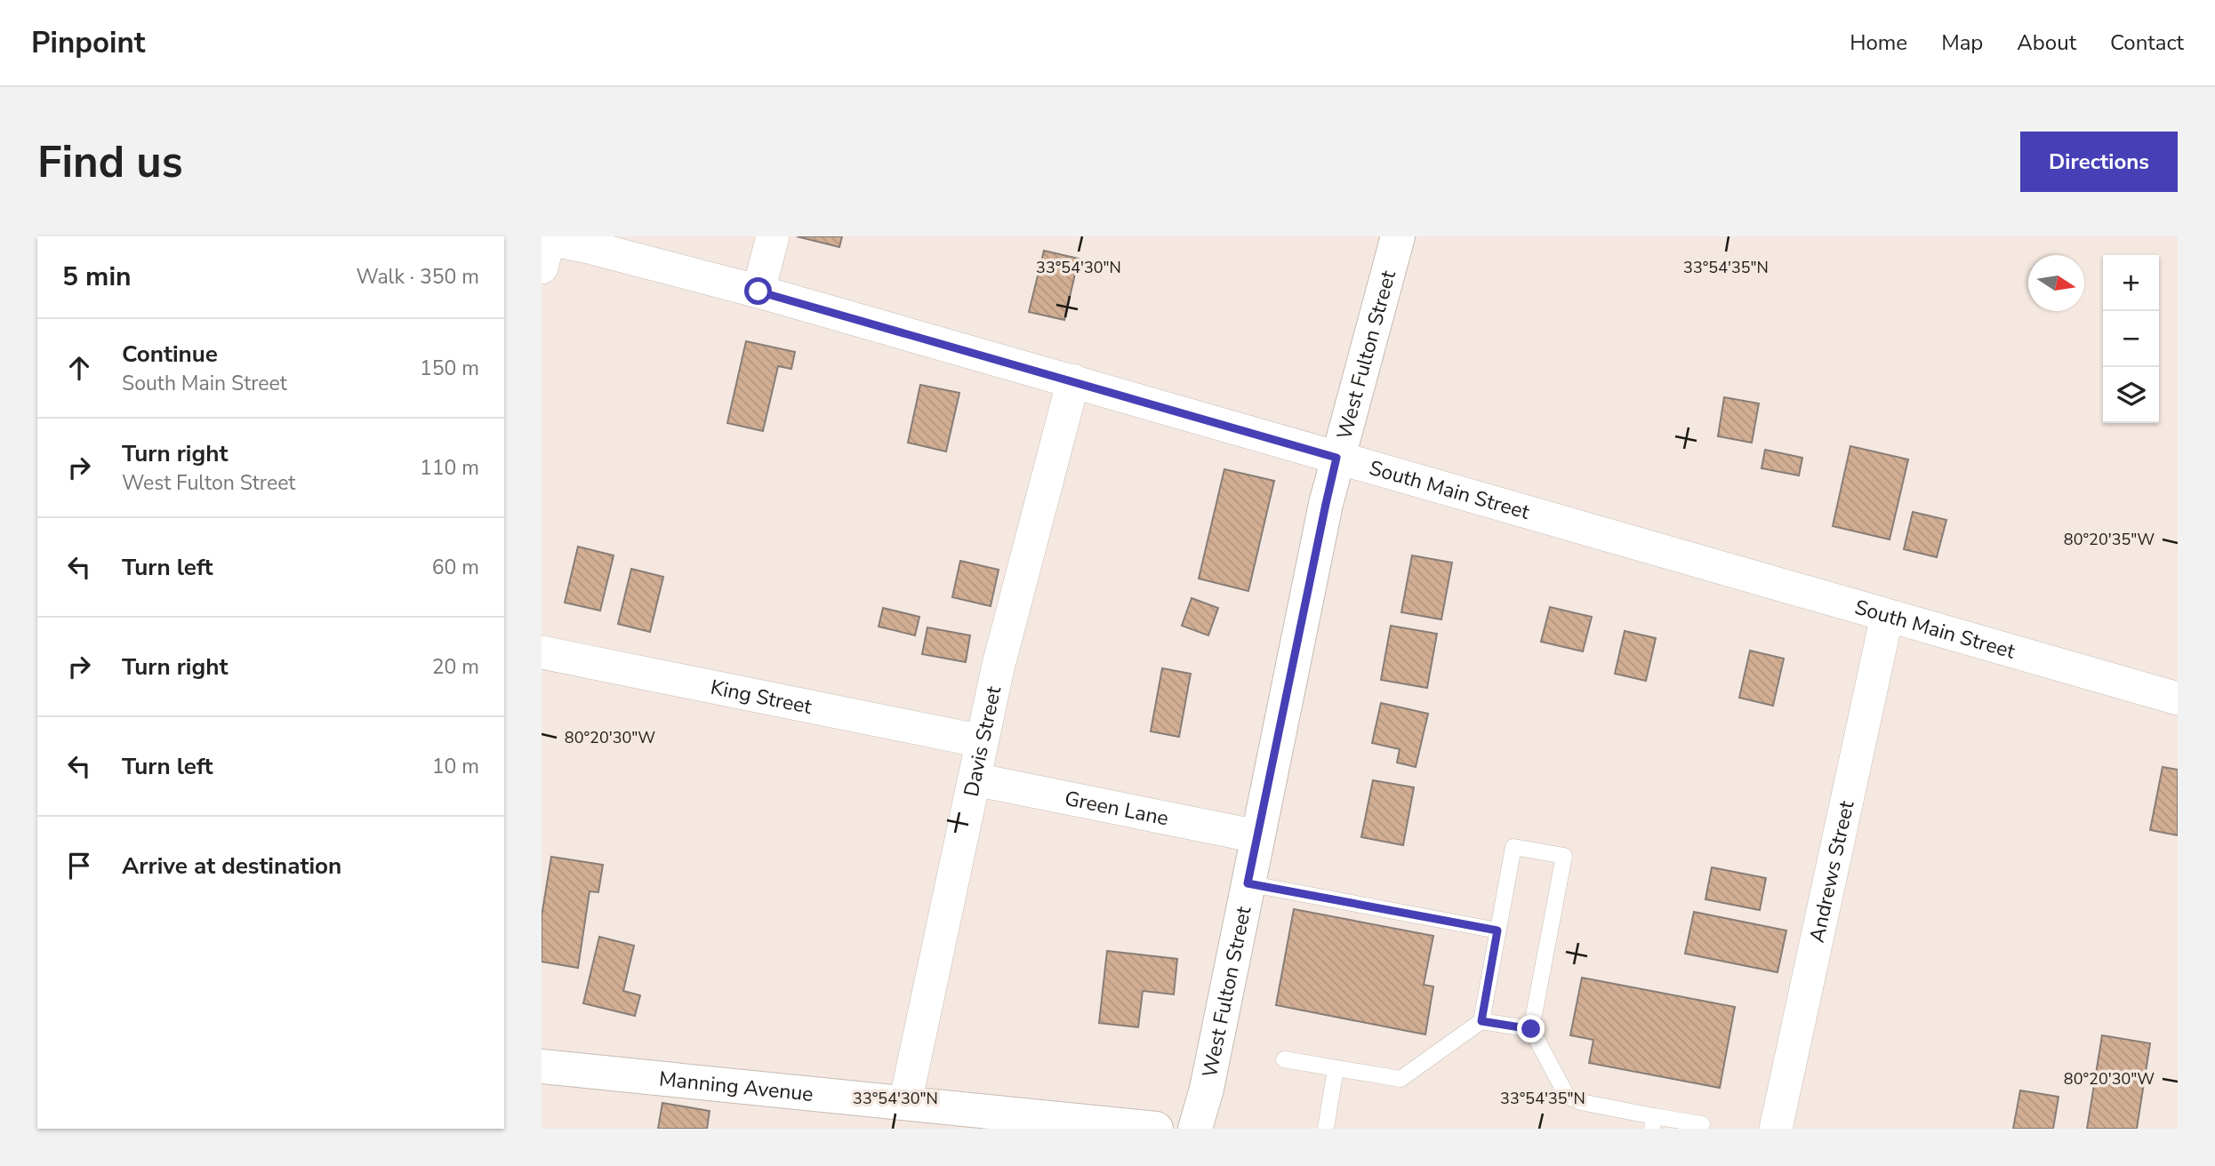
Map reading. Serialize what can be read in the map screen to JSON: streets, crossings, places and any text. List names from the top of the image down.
{
  "streets": {
    "street": [
      "West Fulton Street",
      "South Main Street",
      "King Street",
      "Davis Street",
      "Green Lane",
      "Andrews Street",
      "Manning Avenue"
    ]
  },
  "crossings": [
    ["West Fulton Street", "South Main Street"],
    ["West Fulton Street", "Green Lane"],
    ["South Main Street", "Davis Street"],
    ["South Main Street", "Andrews Street"],
    ["King Street", "Davis Street"],
    ["Davis Street", "Green Lane"],
    ["Davis Street", "Manning Avenue"]
  ],
  "north": "right",
  "page": {
    "header": "Pinpoint",
    "nav": [
      "Home",
      "Map",
      "About",
      "Contact"
    ],
    "buttons": "Directions",
    "title": "Find us",
    "heading": ["5 min", "Walk · 350 m"],
    "map_buttons": ["+", "−"],
    "list": [
      ["Continue", "South Main Street", "150 m"],
      ["Turn right", "West Fulton Street", "110 m"],
      ["Turn left", "60 m"],
      ["Turn right", "20 m"],
      ["Turn left", "10 m"],
      "Arrive at destination"
    ]
  },
  "coordinates": [
    "33°54'30\"N",
    "33°54'35\"N",
    "80°20'35\"W",
    "80°20'30\"W"
  ]
}
